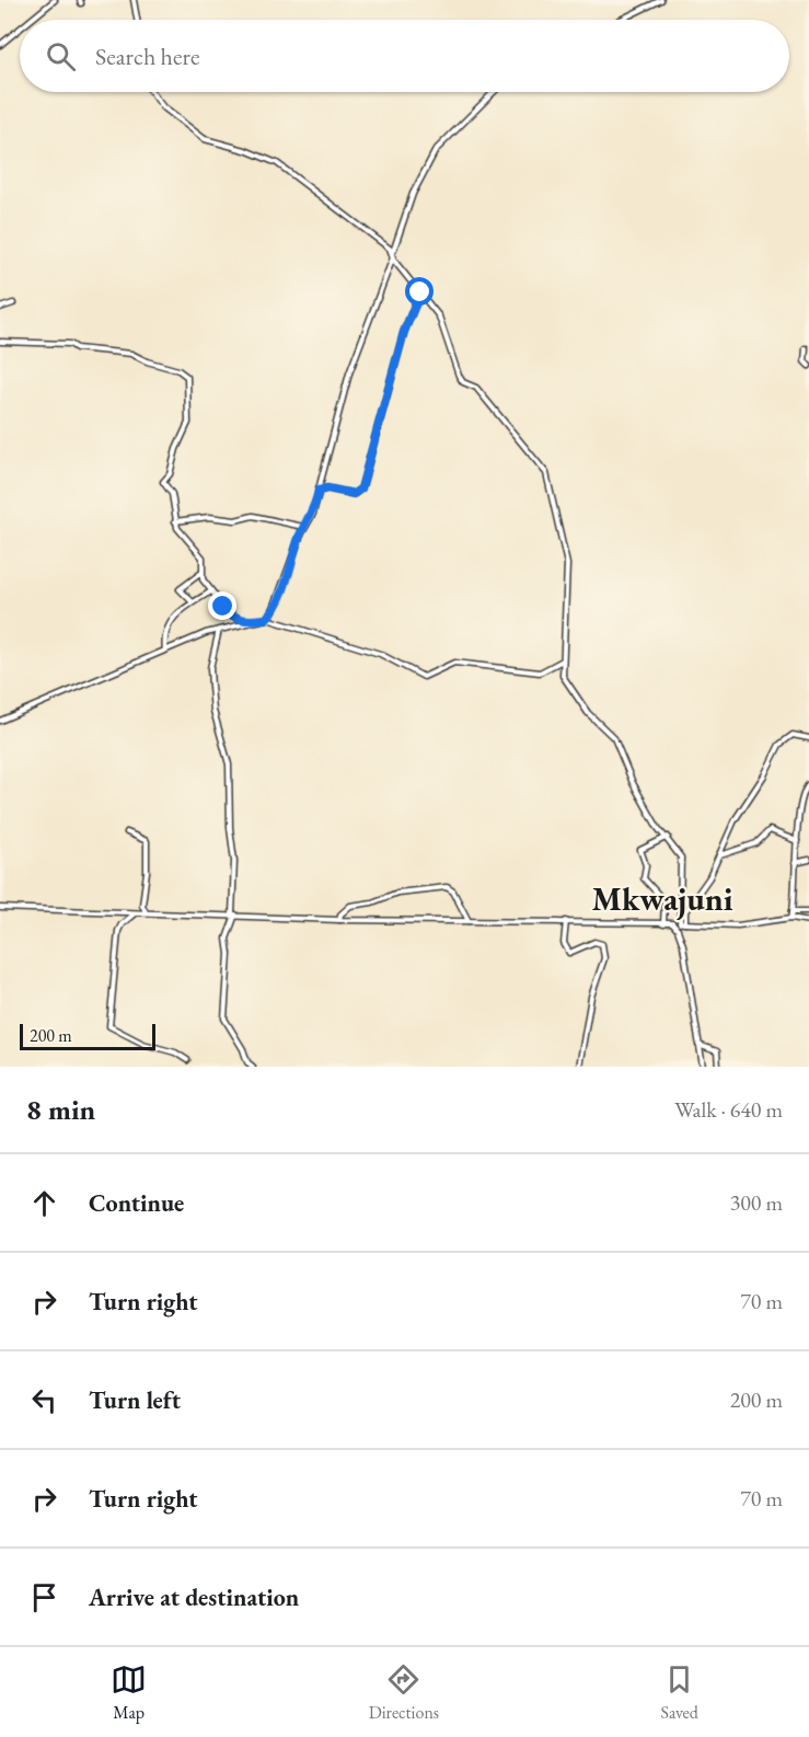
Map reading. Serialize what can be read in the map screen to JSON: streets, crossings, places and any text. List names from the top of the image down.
{
  "districts": ["Mkwajuni"],
  "scale_bar": "200 m",
  "page": {
    "search": "Search here",
    "scale": "200 m",
    "heading": ["8 min", "Walk · 640 m"],
    "list": [
      ["Continue", "300 m"],
      ["Turn right", "70 m"],
      ["Turn left", "200 m"],
      ["Turn right", "70 m"],
      "Arrive at destination"
    ],
    "nav": ["Map", "Directions", "Saved"]
  }
}
